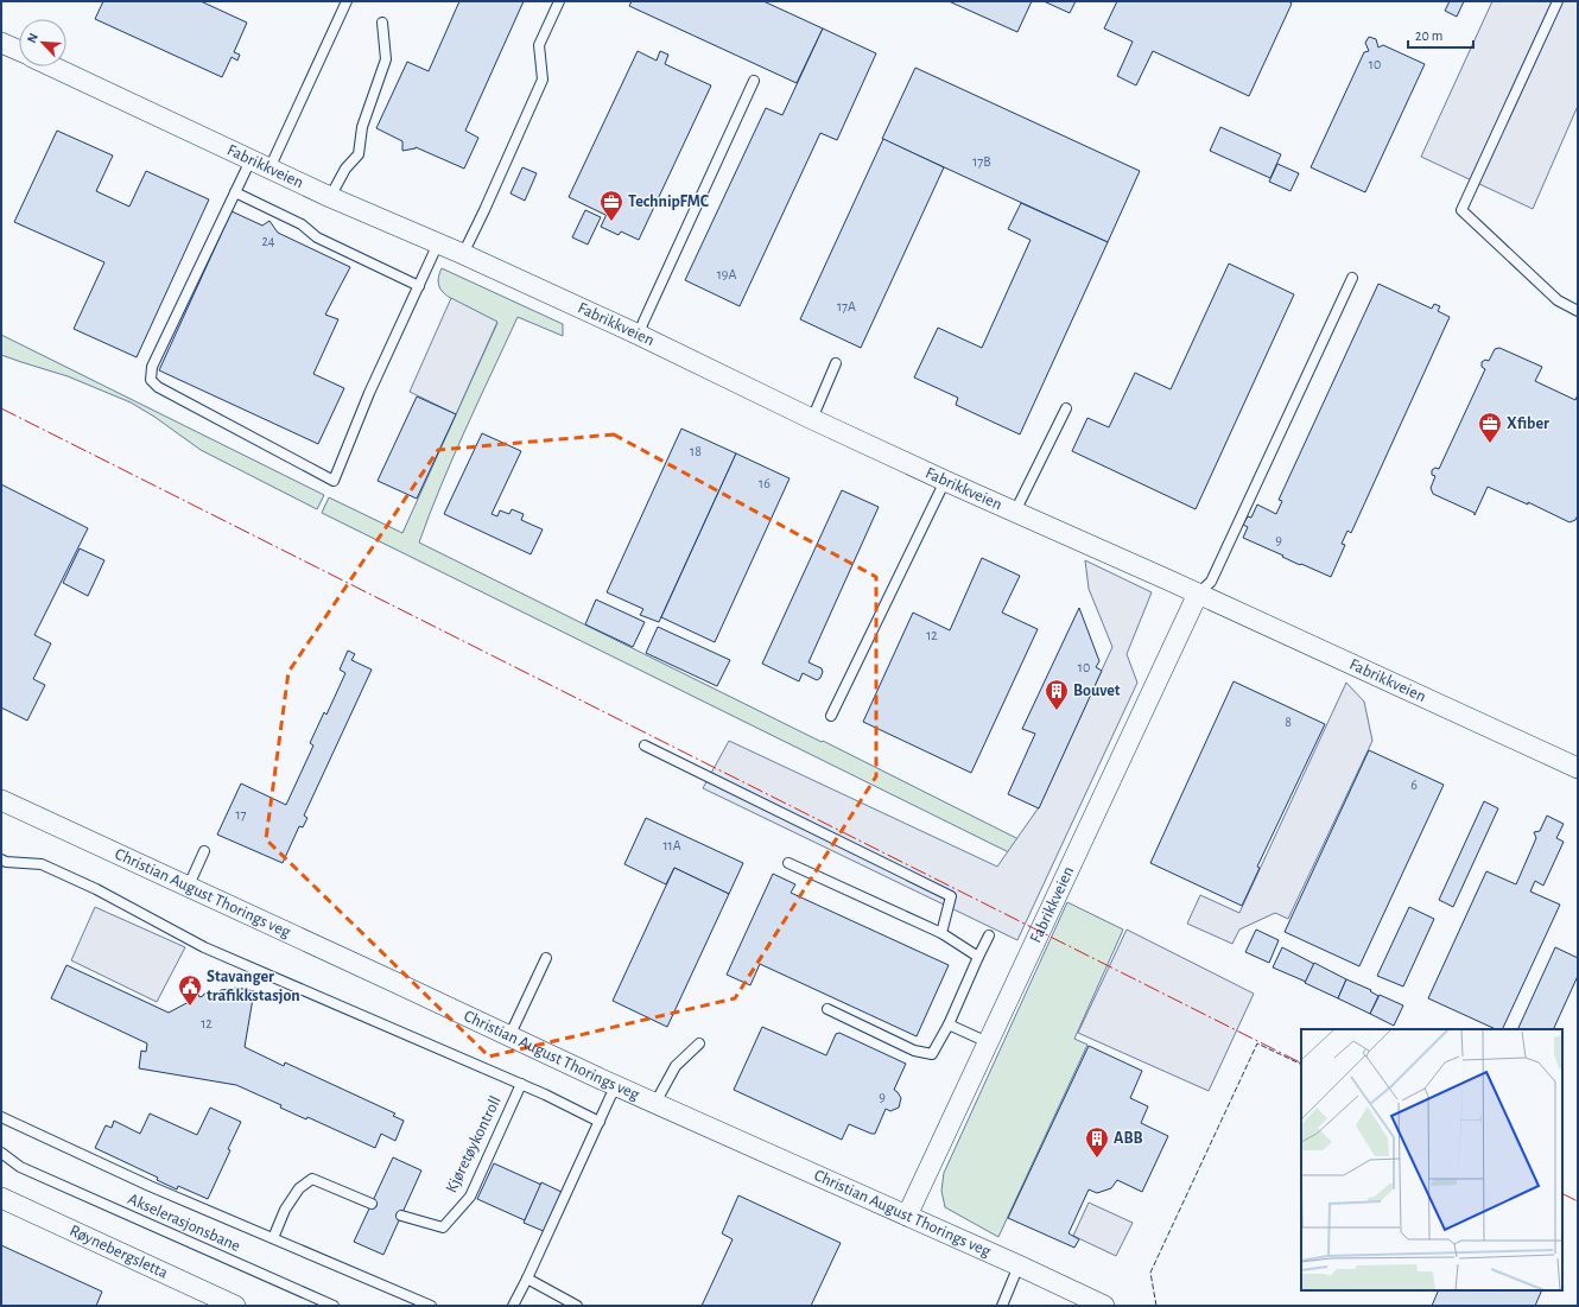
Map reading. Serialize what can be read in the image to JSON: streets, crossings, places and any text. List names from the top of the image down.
{
  "streets": {
    "street": ["Fabrikkveien", "Christian August Thorings veg", "Røynebergsletta"],
    "lane": ["Kjøretøykontroll", "Akselerasjonsbane"]
  },
  "crossings": [
    ["Fabrikkveien", "Christian August Thorings veg"]
  ],
  "places": {
    "office": ["TechnipFMC", "Xfiber"],
    "building": ["Bouvet", "ABB"],
    "public building": ["Stavanger trafikkstasjon"]
  },
  "house_numbers": [
    "10",
    "17B",
    "24",
    "19A",
    "17A",
    "18",
    "16",
    "9",
    "12",
    "10",
    "8",
    "6",
    "17",
    "11A",
    "12",
    "9"
  ],
  "scale_bar": "20 m",
  "north": "top left"
}
